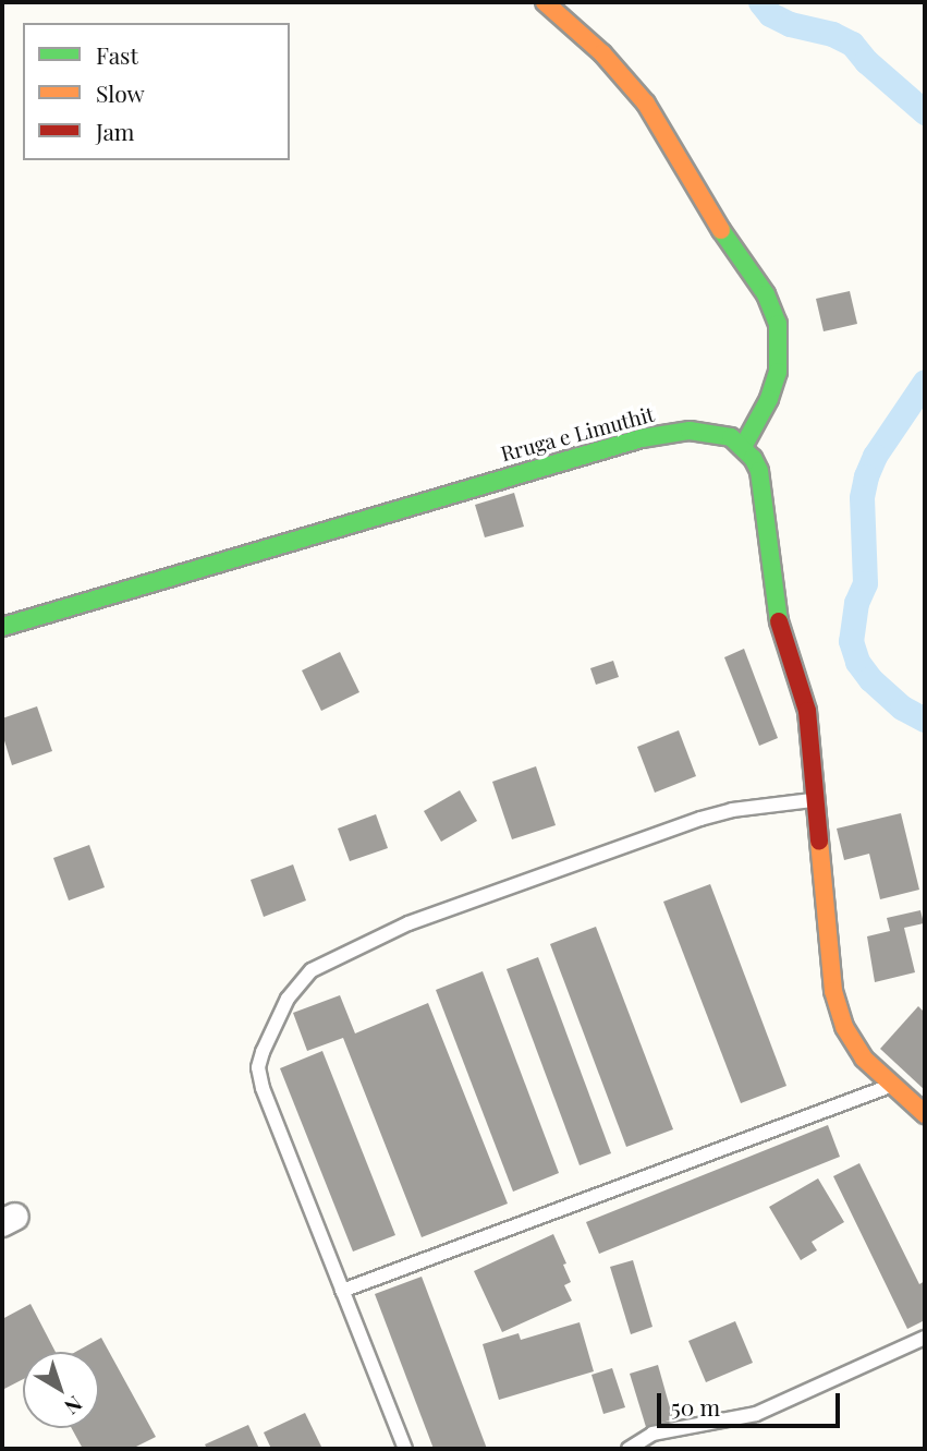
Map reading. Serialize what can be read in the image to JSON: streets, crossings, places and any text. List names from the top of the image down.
{
  "streets": {
    "street": ["Rruga e Limuthit"]
  },
  "legend": ["Fast", "Slow", "Jam"],
  "scale_bar": "50 m",
  "north": "bottom right"
}
